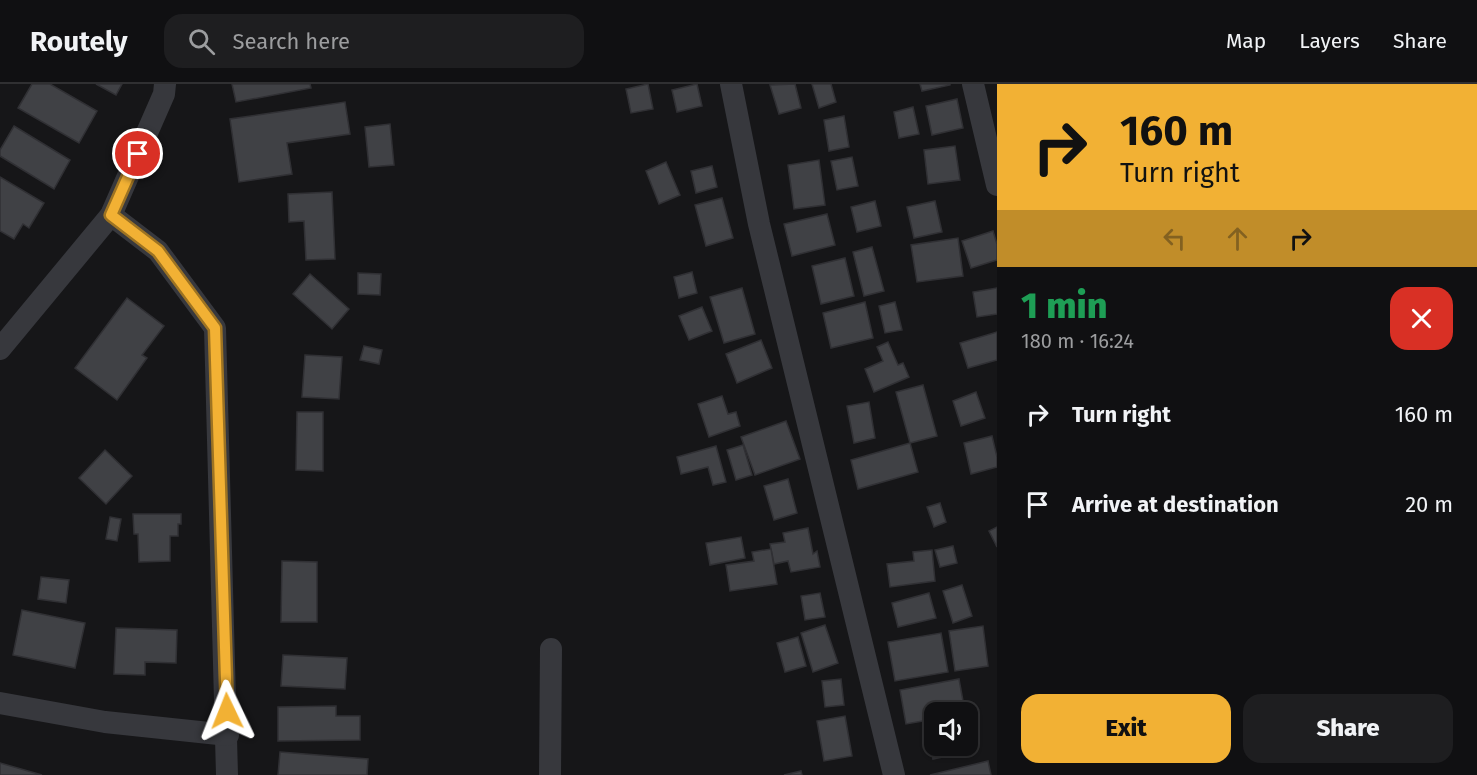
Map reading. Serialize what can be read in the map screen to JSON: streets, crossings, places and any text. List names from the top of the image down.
{
  "page": {
    "header": "Routely",
    "search": "Search here",
    "nav": ["Map", "Layers", "Share"],
    "turn": ["160 m", "Turn right"],
    "heading": ["1 min", "180 m · 16:24"],
    "list": [
      {
        "name": "Turn right",
        "value": "160 m"
      },
      {
        "name": "Arrive at destination",
        "value": "20 m"
      }
    ],
    "buttons": ["Exit", "Share"]
  }
}
